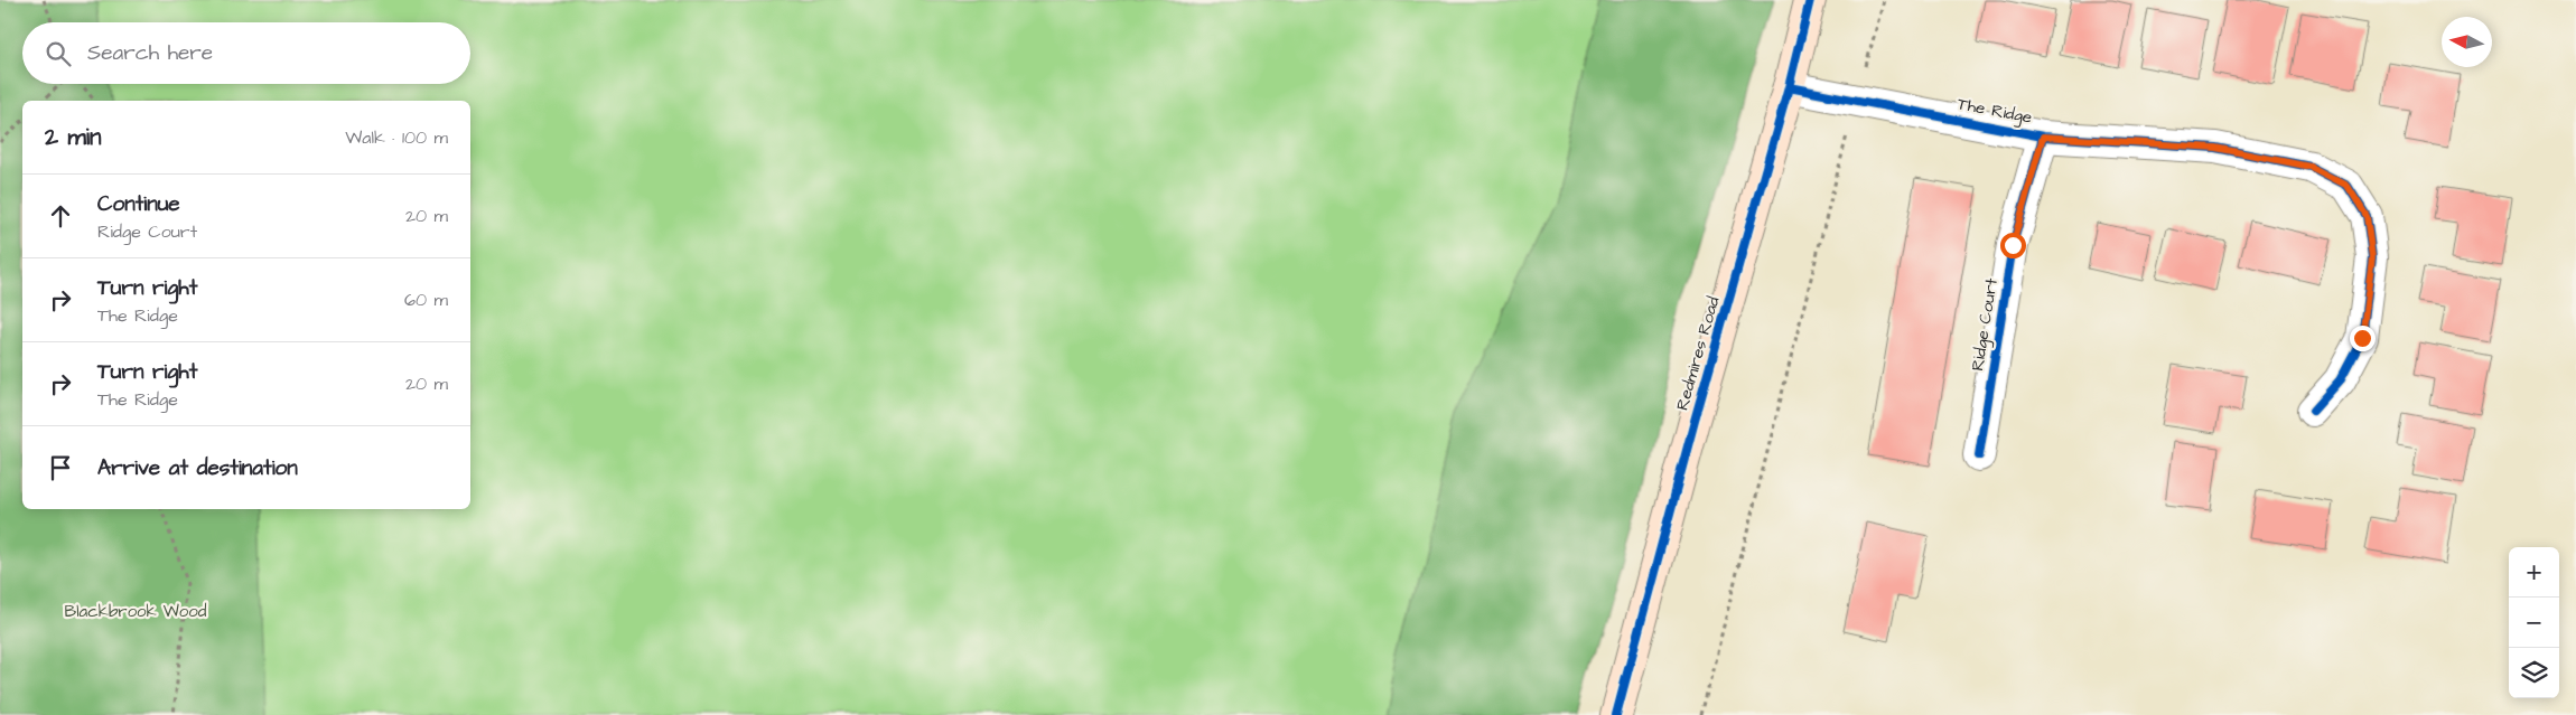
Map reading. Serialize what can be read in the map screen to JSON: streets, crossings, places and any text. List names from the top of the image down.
{
  "streets": {
    "street": ["The Ridge", "Ridge Court", "Redmires Road"]
  },
  "crossings": [
    ["The Ridge", "Ridge Court"],
    ["The Ridge", "Redmires Road"]
  ],
  "parks": ["Blackbrook Wood"],
  "north": "left",
  "page": {
    "search": "Search here",
    "heading": ["2 min", "Walk · 100 m"],
    "list": [
      ["Continue", "Ridge Court", "20 m"],
      ["Turn right", "The Ridge", "60 m"],
      ["Turn right", "The Ridge", "20 m"],
      "Arrive at destination"
    ],
    "map_buttons": ["+", "−"]
  }
}
